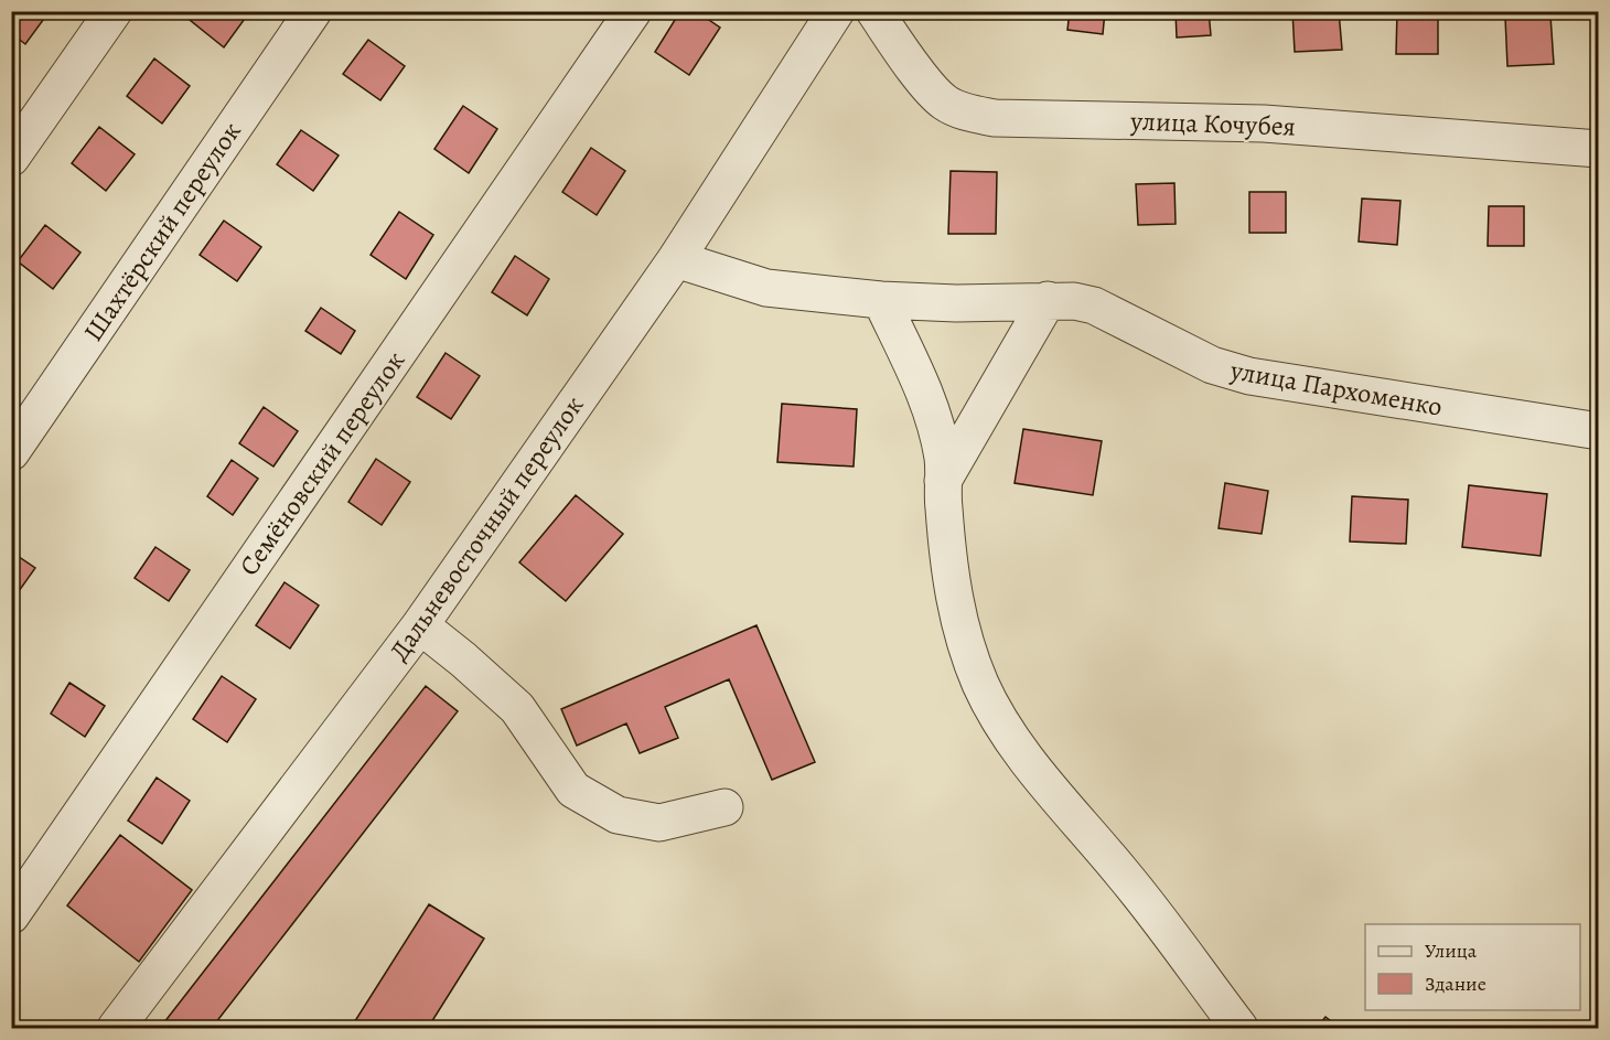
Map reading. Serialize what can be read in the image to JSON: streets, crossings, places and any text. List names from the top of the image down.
{
  "streets": {
    "street": [
      "улица Кочубея",
      "Шахтёрский переулок",
      "улица Пархоменко",
      "Семёновский переулок",
      "Дальневосточный переулок"
    ]
  },
  "crossings": [
    ["улица Пархоменко", "Дальневосточный переулок"]
  ],
  "legend": ["Улица", "Здание"]
}
